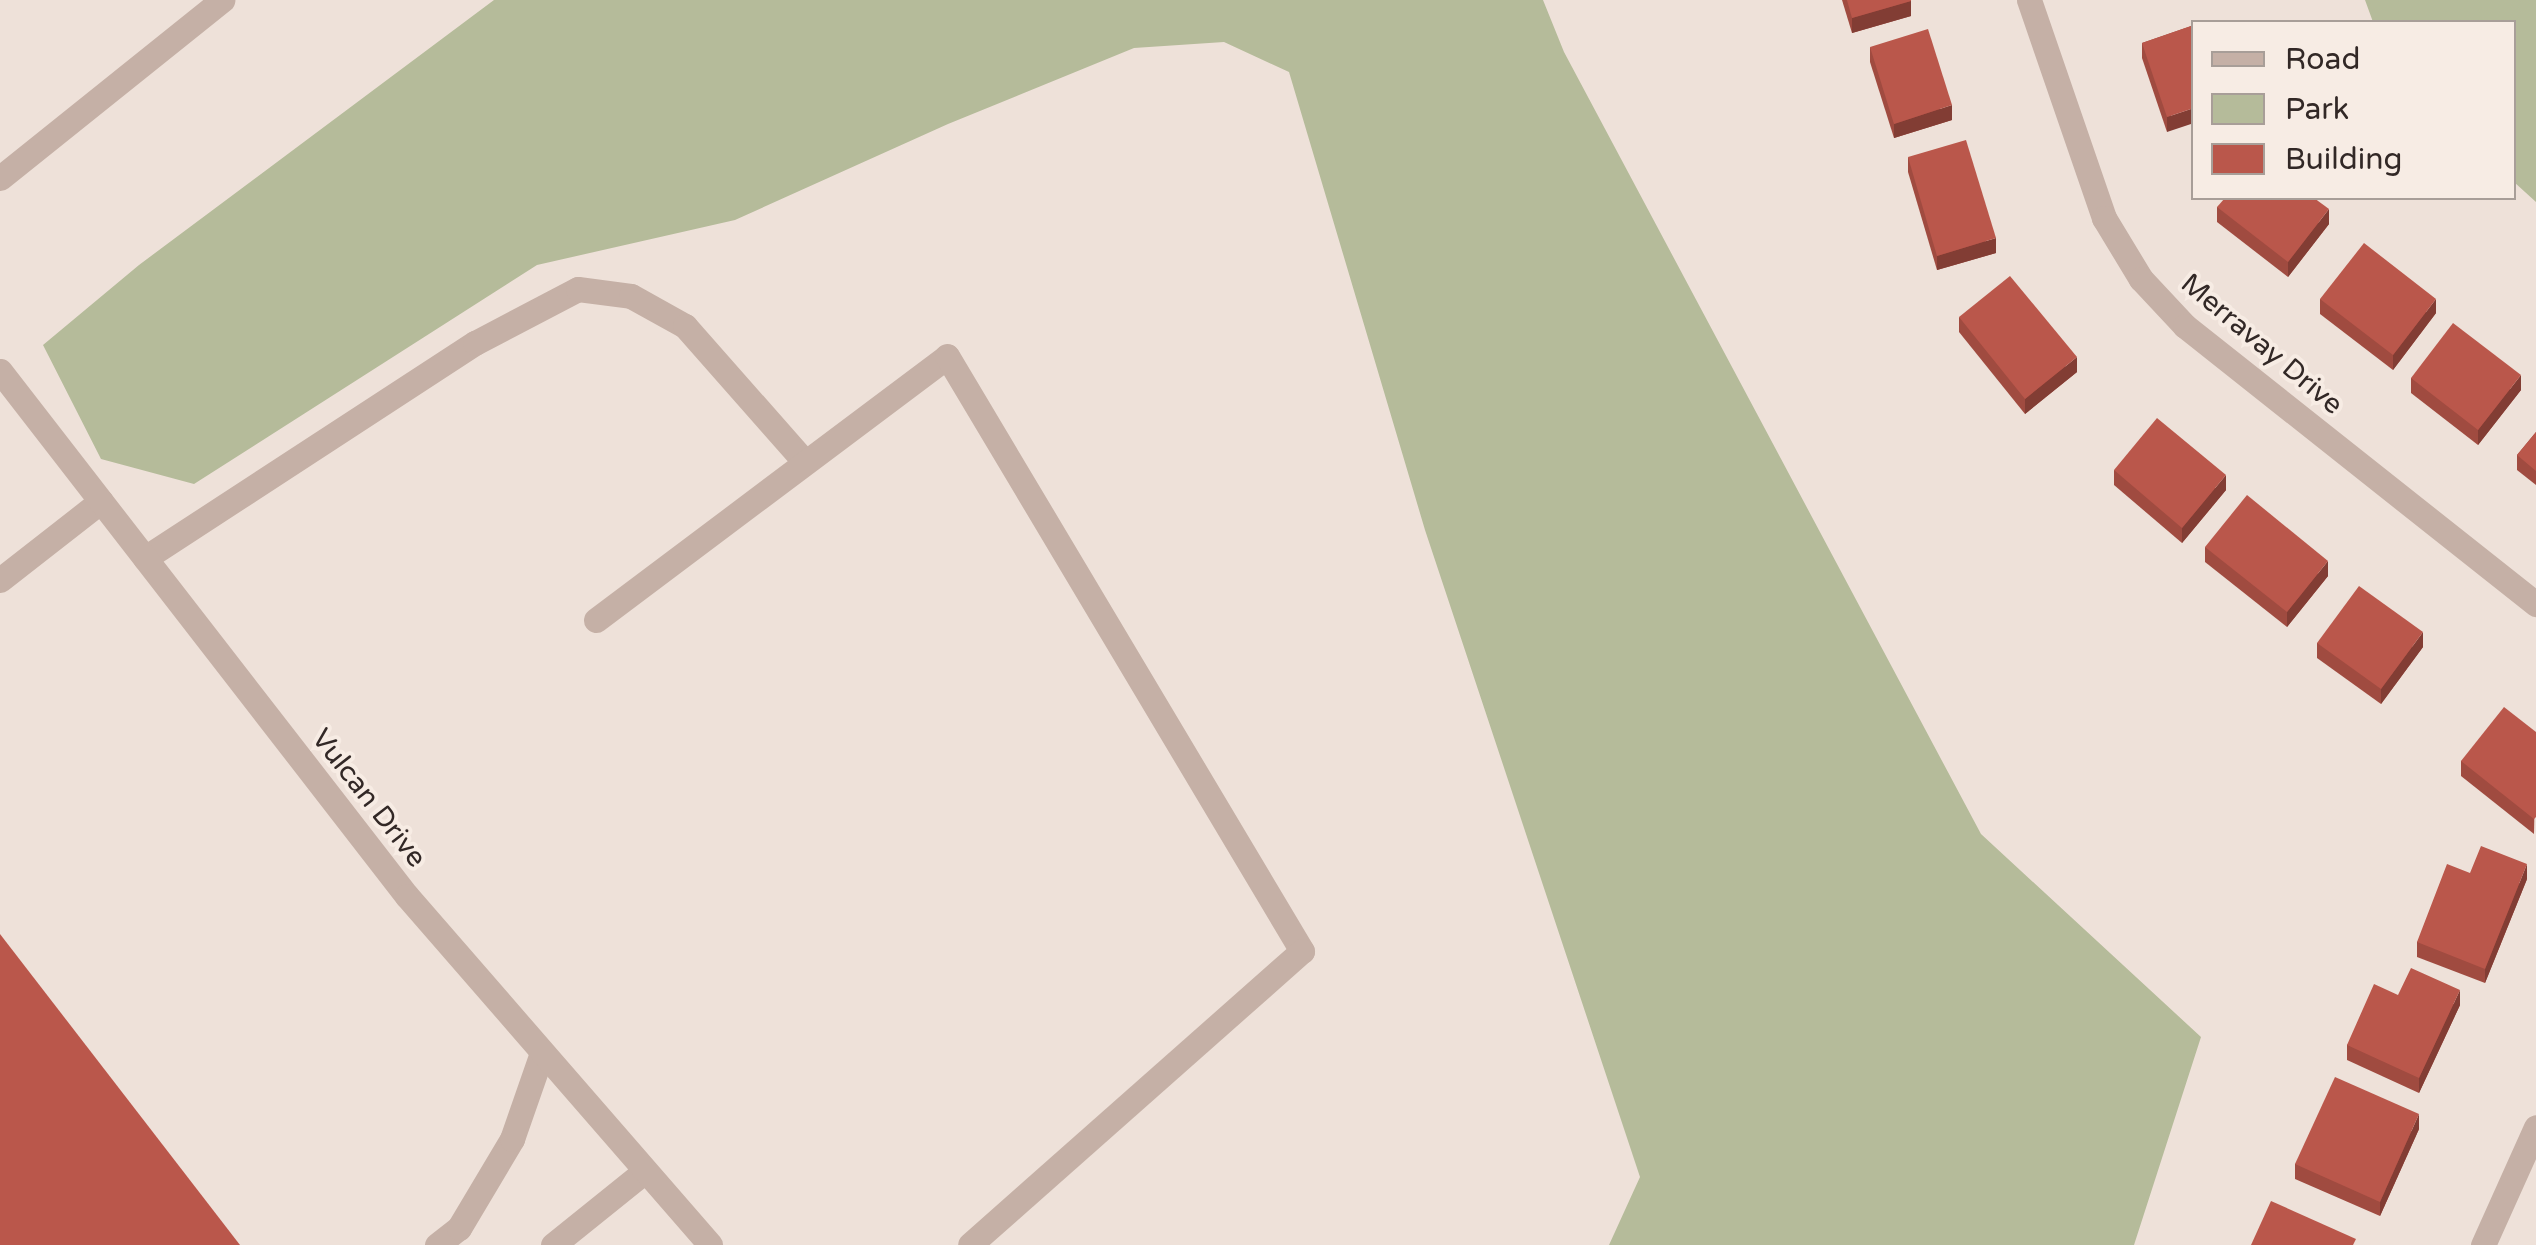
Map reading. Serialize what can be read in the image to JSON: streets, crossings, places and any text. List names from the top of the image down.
{
  "streets": {
    "street": ["Merravay Drive", "Vulcan Drive"]
  },
  "legend": ["Road", "Park", "Building"]
}
